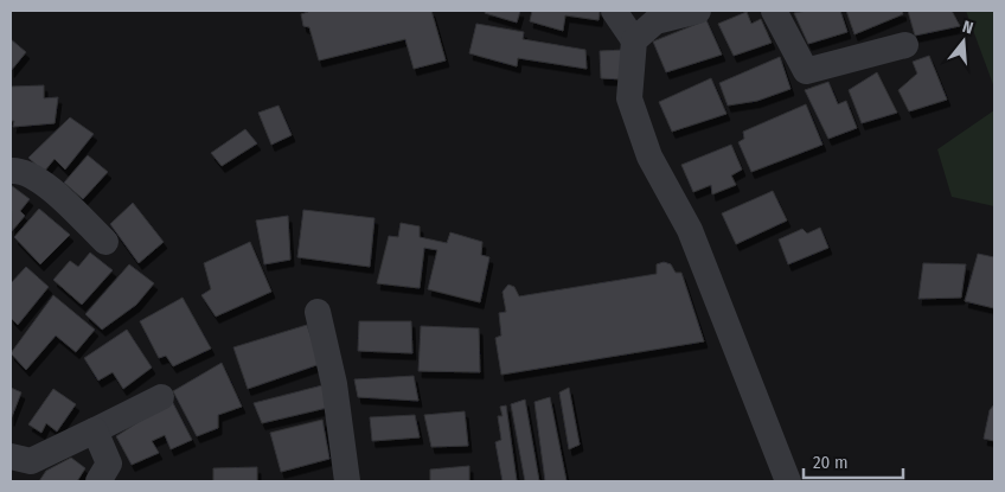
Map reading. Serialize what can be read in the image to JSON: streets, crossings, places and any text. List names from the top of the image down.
{
  "scale_bar": "20 m",
  "north": "top"
}
